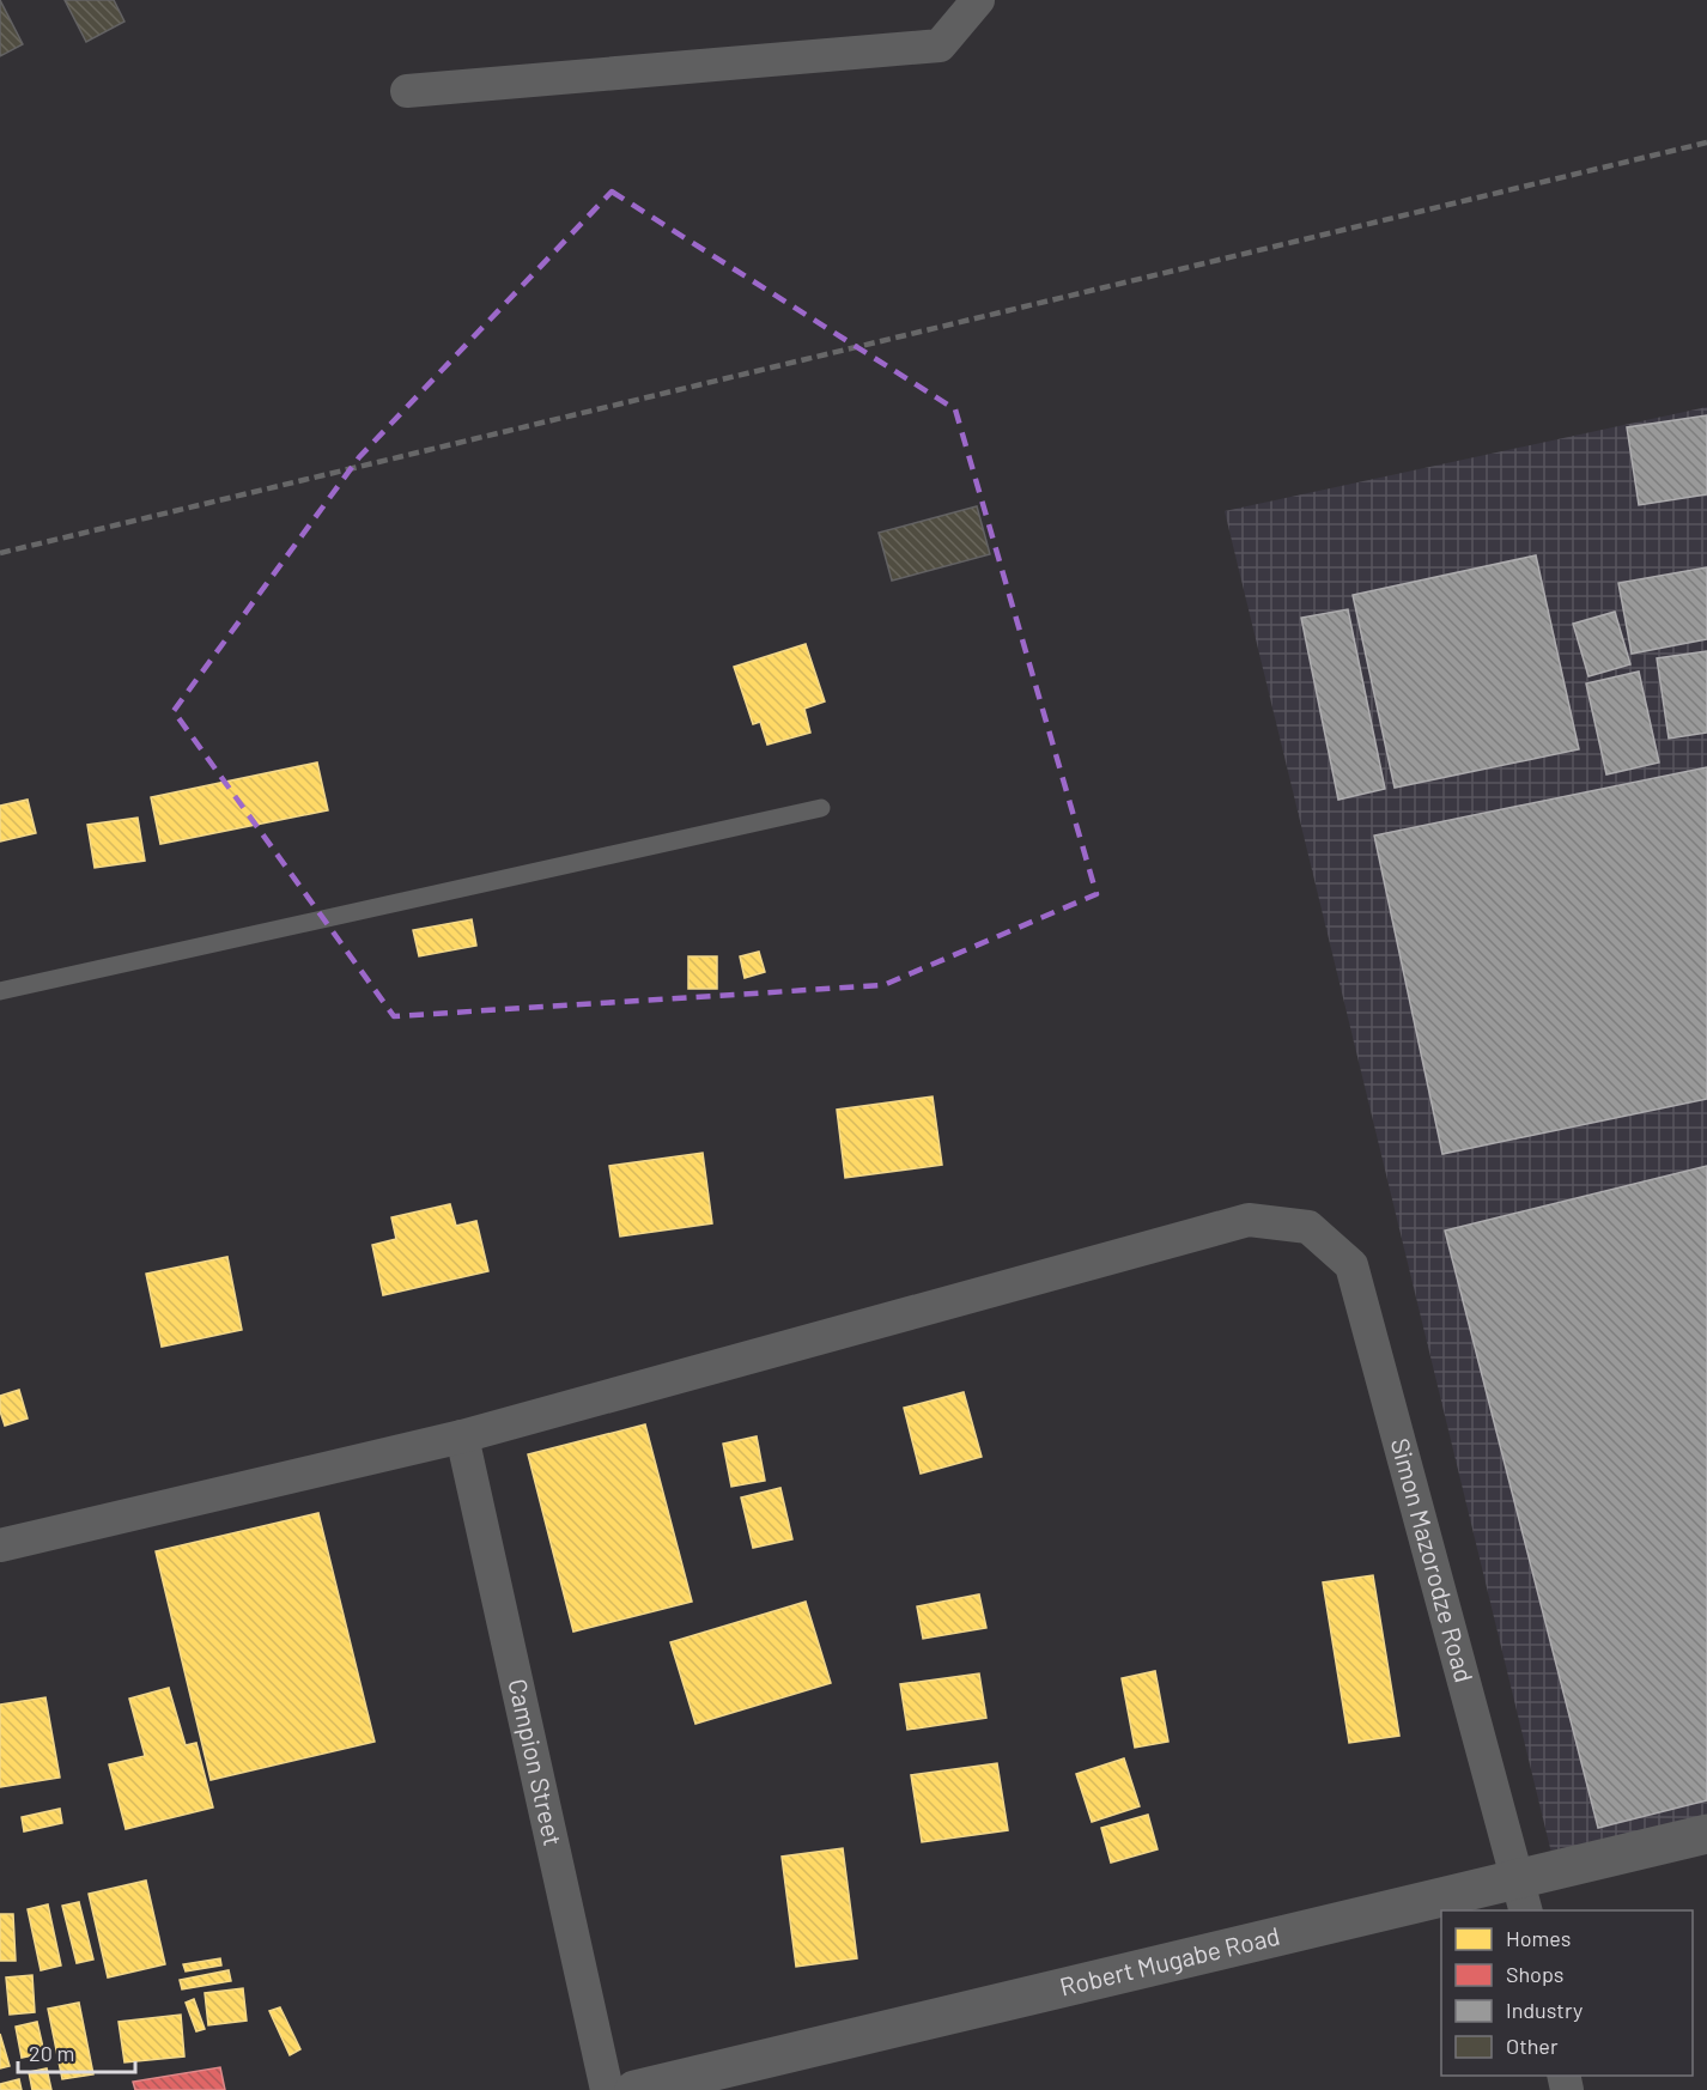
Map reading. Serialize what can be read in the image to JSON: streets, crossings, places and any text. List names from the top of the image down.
{
  "streets": {
    "street": ["Simon Mazorodze Road", "Campion Street", "Robert Mugabe Road"]
  },
  "crossings": [
    ["Simon Mazorodze Road", "Campion Street"],
    ["Simon Mazorodze Road", "Robert Mugabe Road"]
  ],
  "legend": [
    "Homes",
    "Shops",
    "Industry",
    "Other"
  ],
  "scale_bar": "20 m"
}
